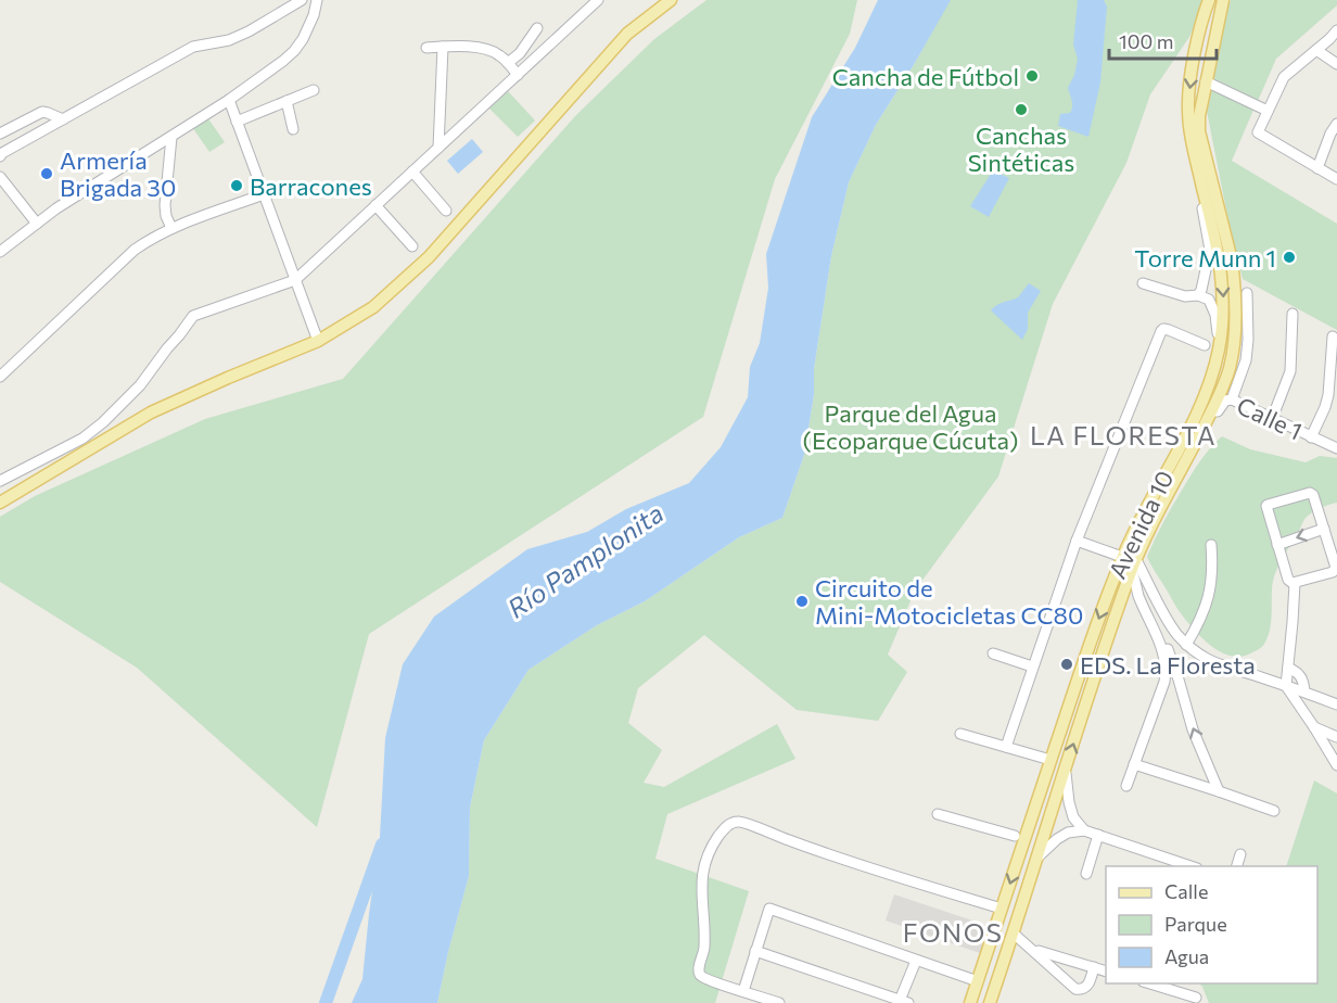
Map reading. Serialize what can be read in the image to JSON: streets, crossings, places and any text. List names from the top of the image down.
{
  "streets": {
    "main road": ["Avenida 10"],
    "street": ["Calle 1"]
  },
  "crossings": [
    ["Calle 1", "Avenida 10"]
  ],
  "districts": ["LA FLORESTA", "FONOS"],
  "water": ["Río Pamplonita"],
  "parks": ["Parque del Agua (Ecoparque Cúcuta)"],
  "places": [
    "Cancha de Fútbol",
    "Canchas Sintéticas",
    "Armería Brigada 30",
    "Barracones",
    "Torre Munn 1",
    "Circuito de Mini-Motocicletas CC80",
    "EDS. La Floresta"
  ],
  "legend": ["Calle", "Parque", "Agua"],
  "scale_bar": "100 m"
}
